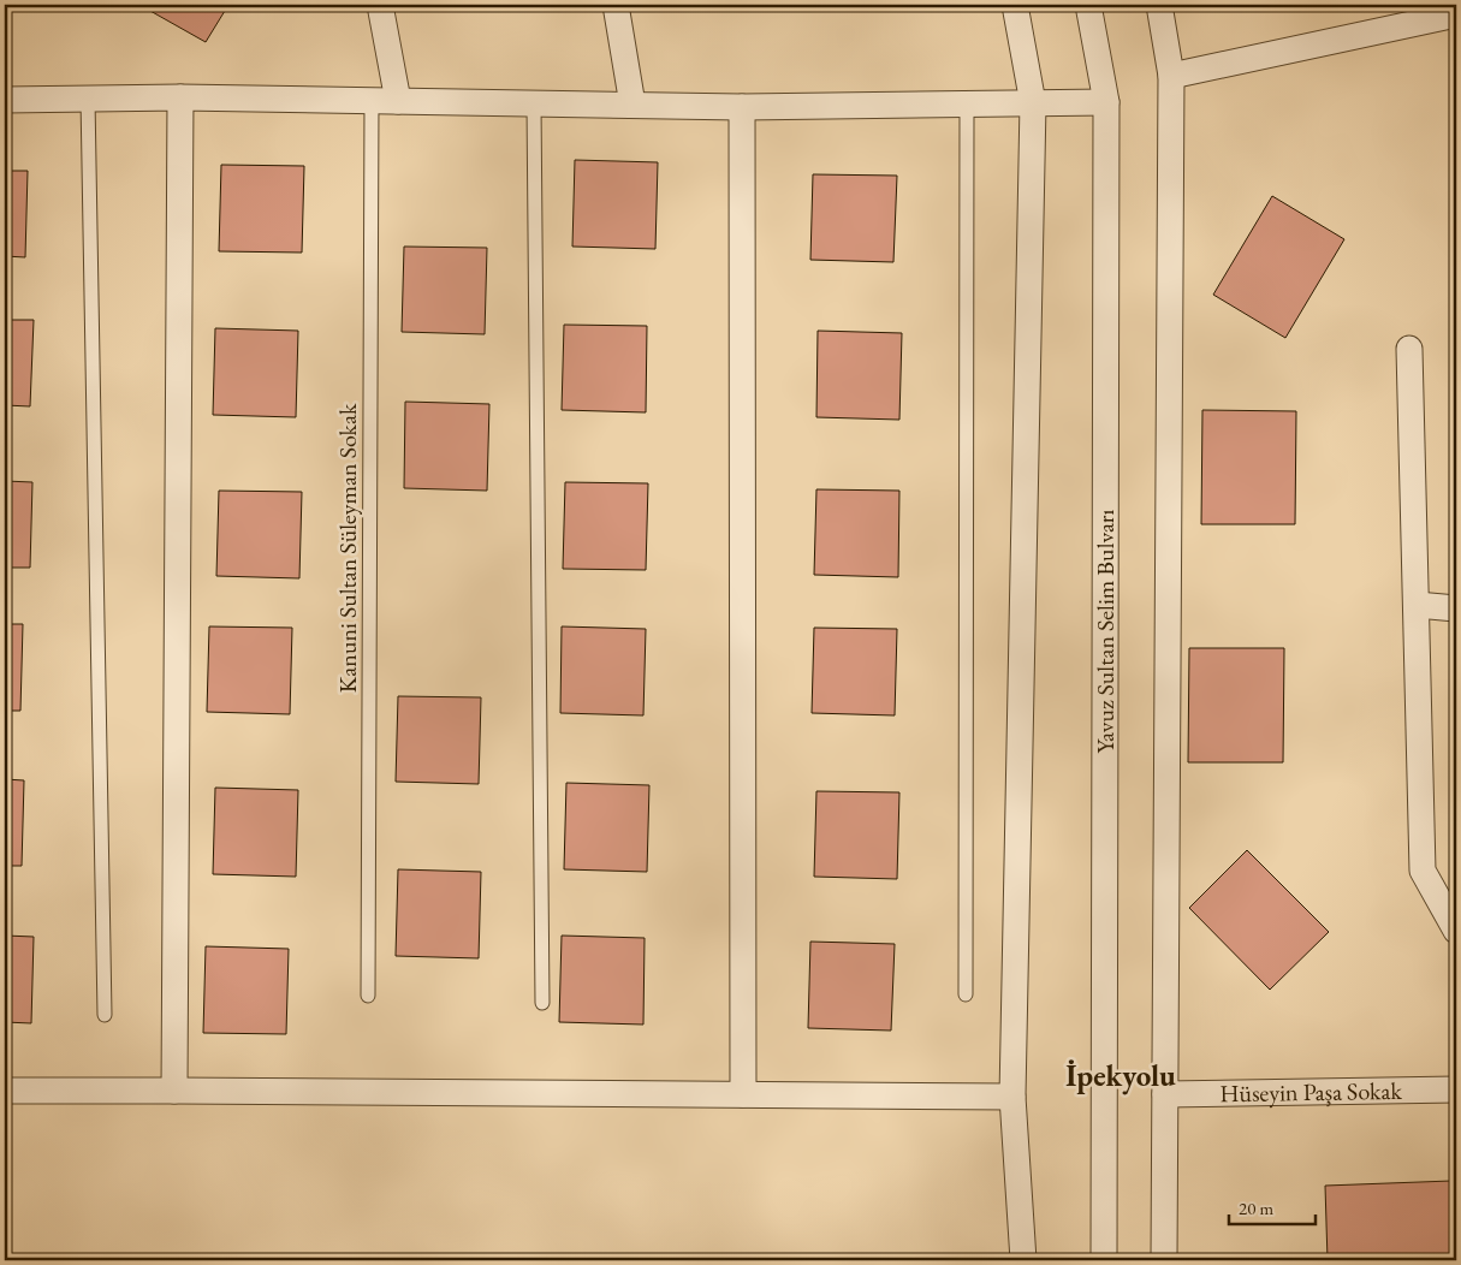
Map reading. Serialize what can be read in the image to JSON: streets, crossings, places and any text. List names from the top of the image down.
{
  "streets": {
    "street": ["Yavuz Sultan Selim Bulvarı", "Hüseyin Paşa Sokak"],
    "lane": ["Kanuni Sultan Süleyman Sokak"]
  },
  "districts": ["İpekyolu"],
  "scale_bar": "20 m"
}
